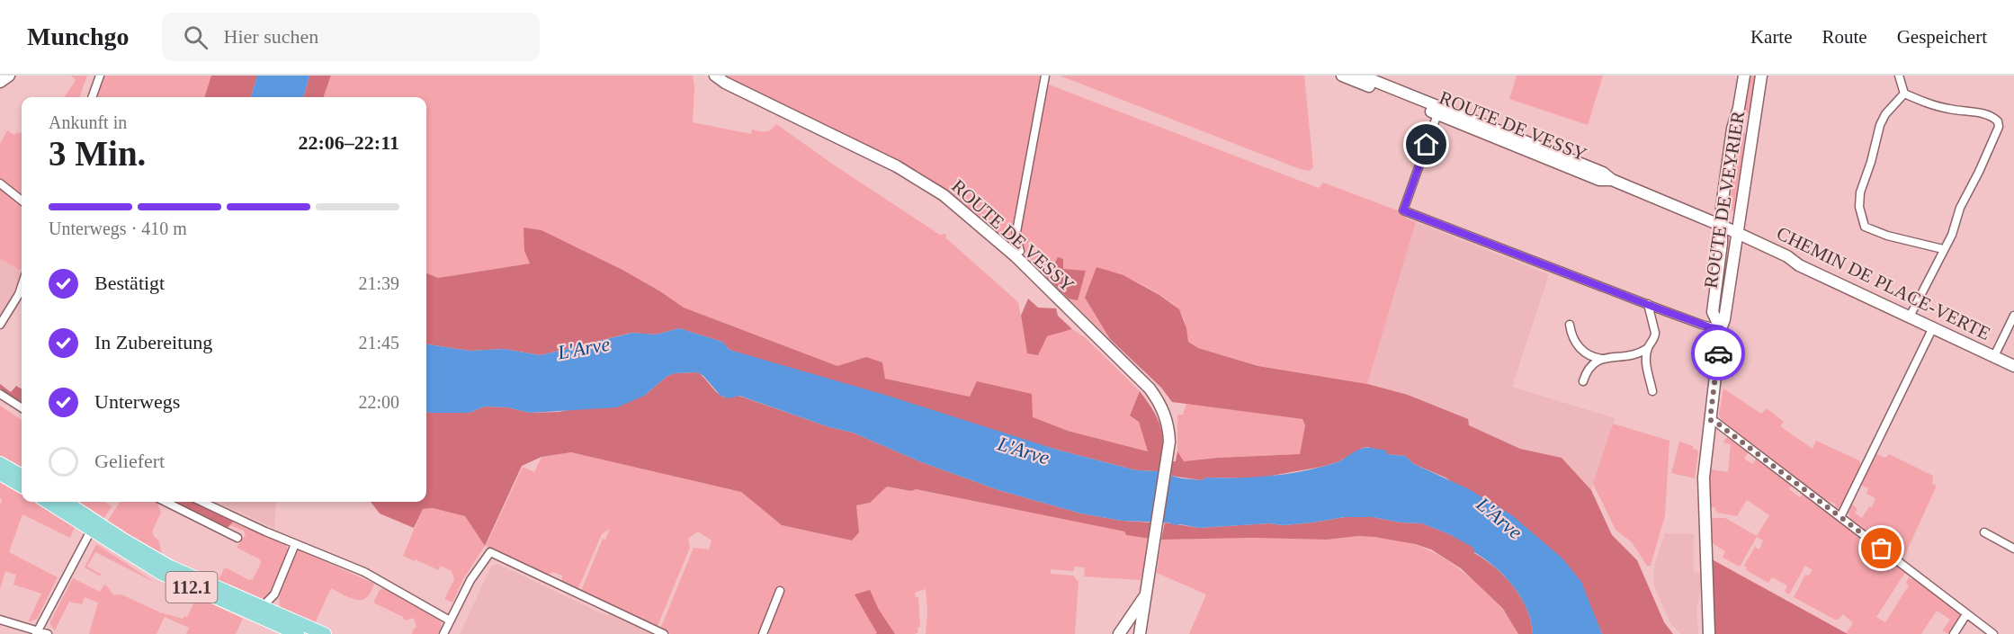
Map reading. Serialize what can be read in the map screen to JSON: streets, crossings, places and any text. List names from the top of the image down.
{
  "streets": {
    "main road": ["112.1"],
    "street": ["ROUTE DE VESSY", "ROUTE DE VEYRIER", "CHEMIN DE PLACE-VERTE"]
  },
  "crossings": [
    ["ROUTE DE VESSY", "ROUTE DE VEYRIER"],
    ["ROUTE DE VESSY", "CHEMIN DE PLACE-VERTE"],
    ["ROUTE DE VEYRIER", "CHEMIN DE PLACE-VERTE"]
  ],
  "water": ["L'Arve"],
  "page": {
    "header": "Munchgo",
    "search": "Hier suchen",
    "nav": ["Karte", "Route", "Gespeichert"],
    "heading": ["3 Min.", "Ankunft in", "22:06–22:11"],
    "bar": "Unterwegs · 410 m",
    "list": [
      ["Bestätigt", "21:39"],
      ["In Zubereitung", "21:45"],
      ["Unterwegs", "22:00"],
      "Geliefert"
    ]
  }
}
